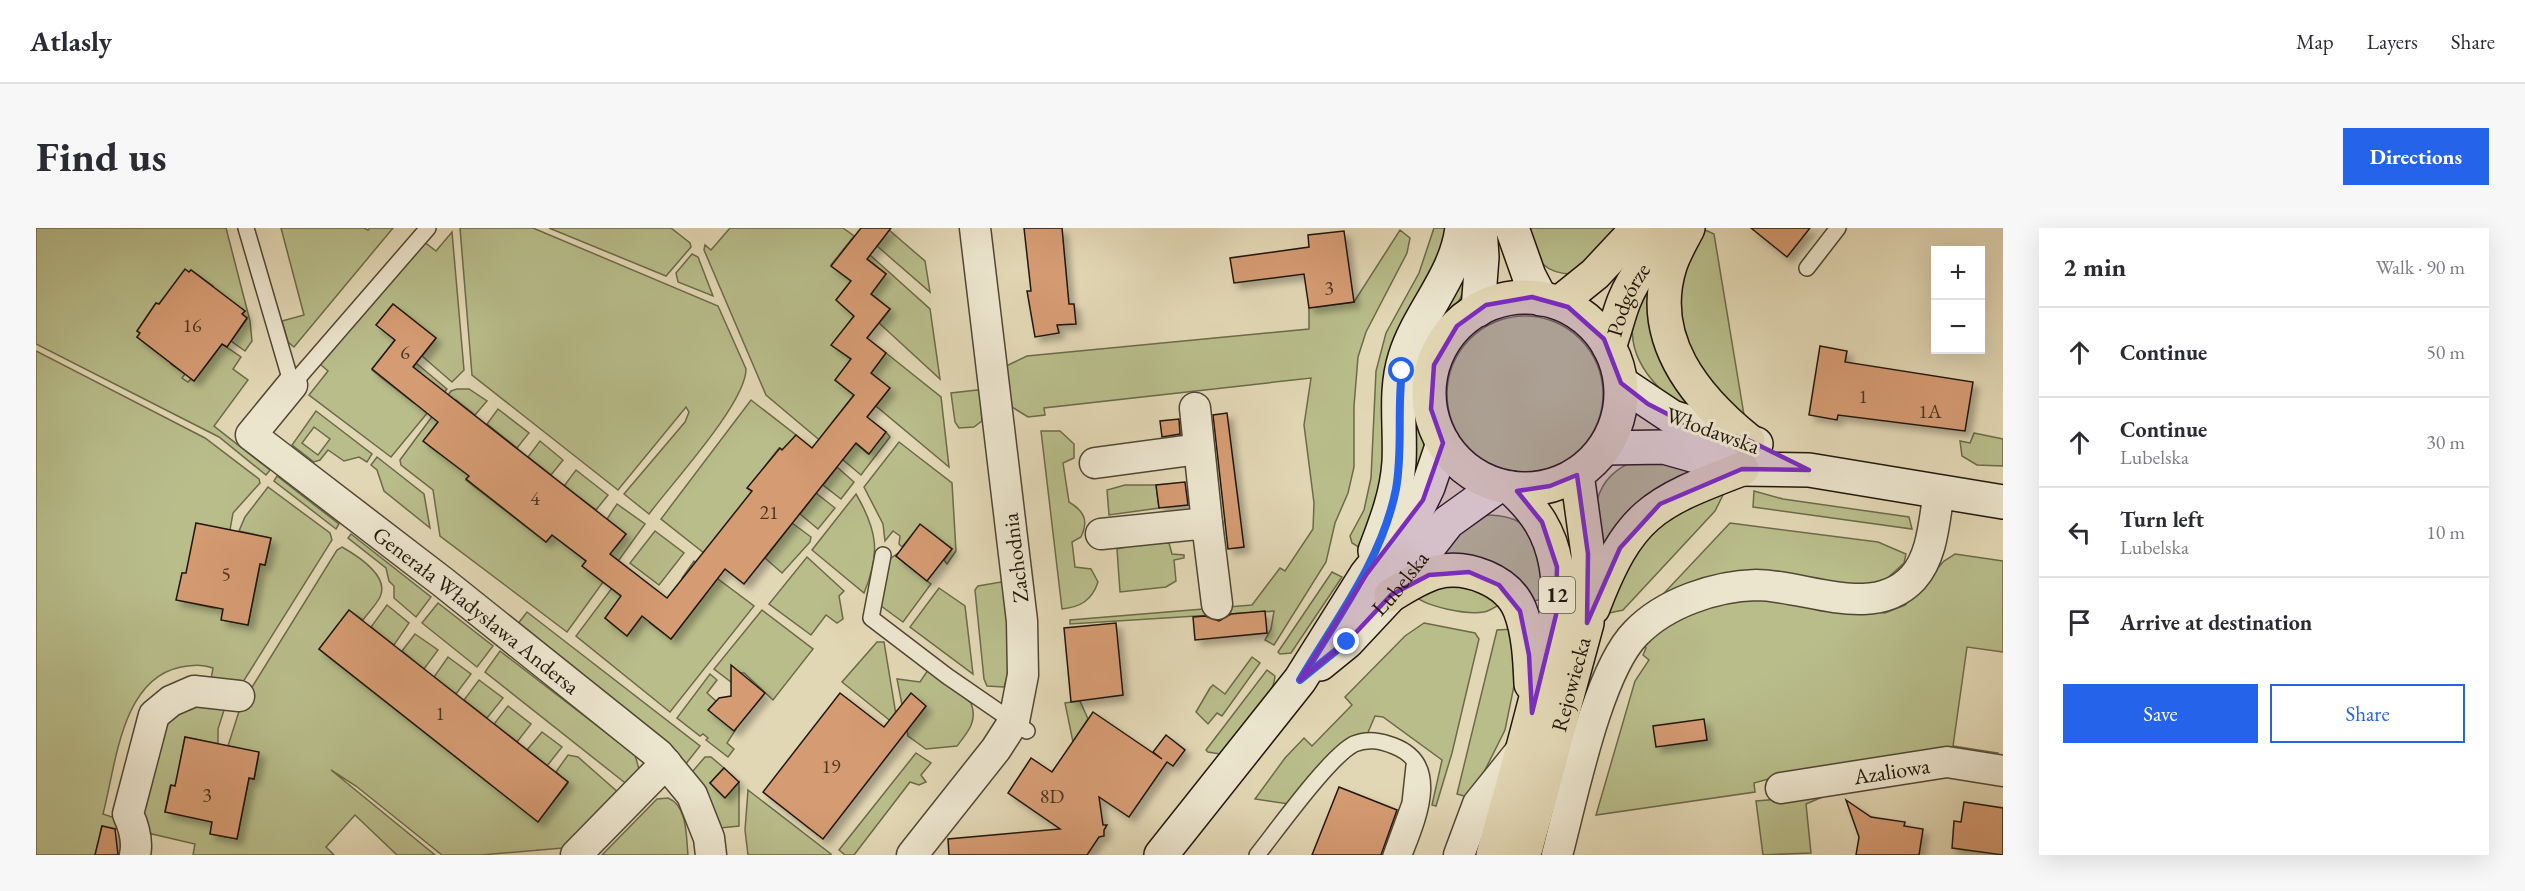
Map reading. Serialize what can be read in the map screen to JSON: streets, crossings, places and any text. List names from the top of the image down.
{
  "streets": {
    "highway": ["Podgórze", "12", "Rejowiecka"],
    "main road": ["Włodawska", "Lubelska"],
    "street": ["Zachodnia", "Generała Władysława Andersa", "Azaliowa"]
  },
  "crossings": [
    ["Podgórze", "Włodawska"],
    ["Podgórze", "Lubelska"],
    ["Podgórze", "12"],
    ["Podgórze", "Rejowiecka"],
    ["Włodawska", "Lubelska"],
    ["Włodawska", "12"],
    ["Włodawska", "Rejowiecka"],
    ["Lubelska", "12"],
    ["Lubelska", "Rejowiecka"],
    ["12", "Rejowiecka"]
  ],
  "house_numbers": [
    "3",
    "16",
    "6",
    "1",
    "1A",
    "4",
    "21",
    "5",
    "1",
    "19",
    "3",
    "8D"
  ],
  "page": {
    "header": "Atlasly",
    "nav": ["Map", "Layers", "Share"],
    "buttons": [
      "Directions",
      ["Save", "Share"]
    ],
    "title": "Find us",
    "heading": ["2 min", "Walk · 90 m"],
    "map_buttons": ["+", "−"],
    "list": [
      ["Continue", "50 m"],
      ["Continue", "Lubelska", "30 m"],
      ["Turn left", "Lubelska", "10 m"],
      "Arrive at destination"
    ]
  }
}
